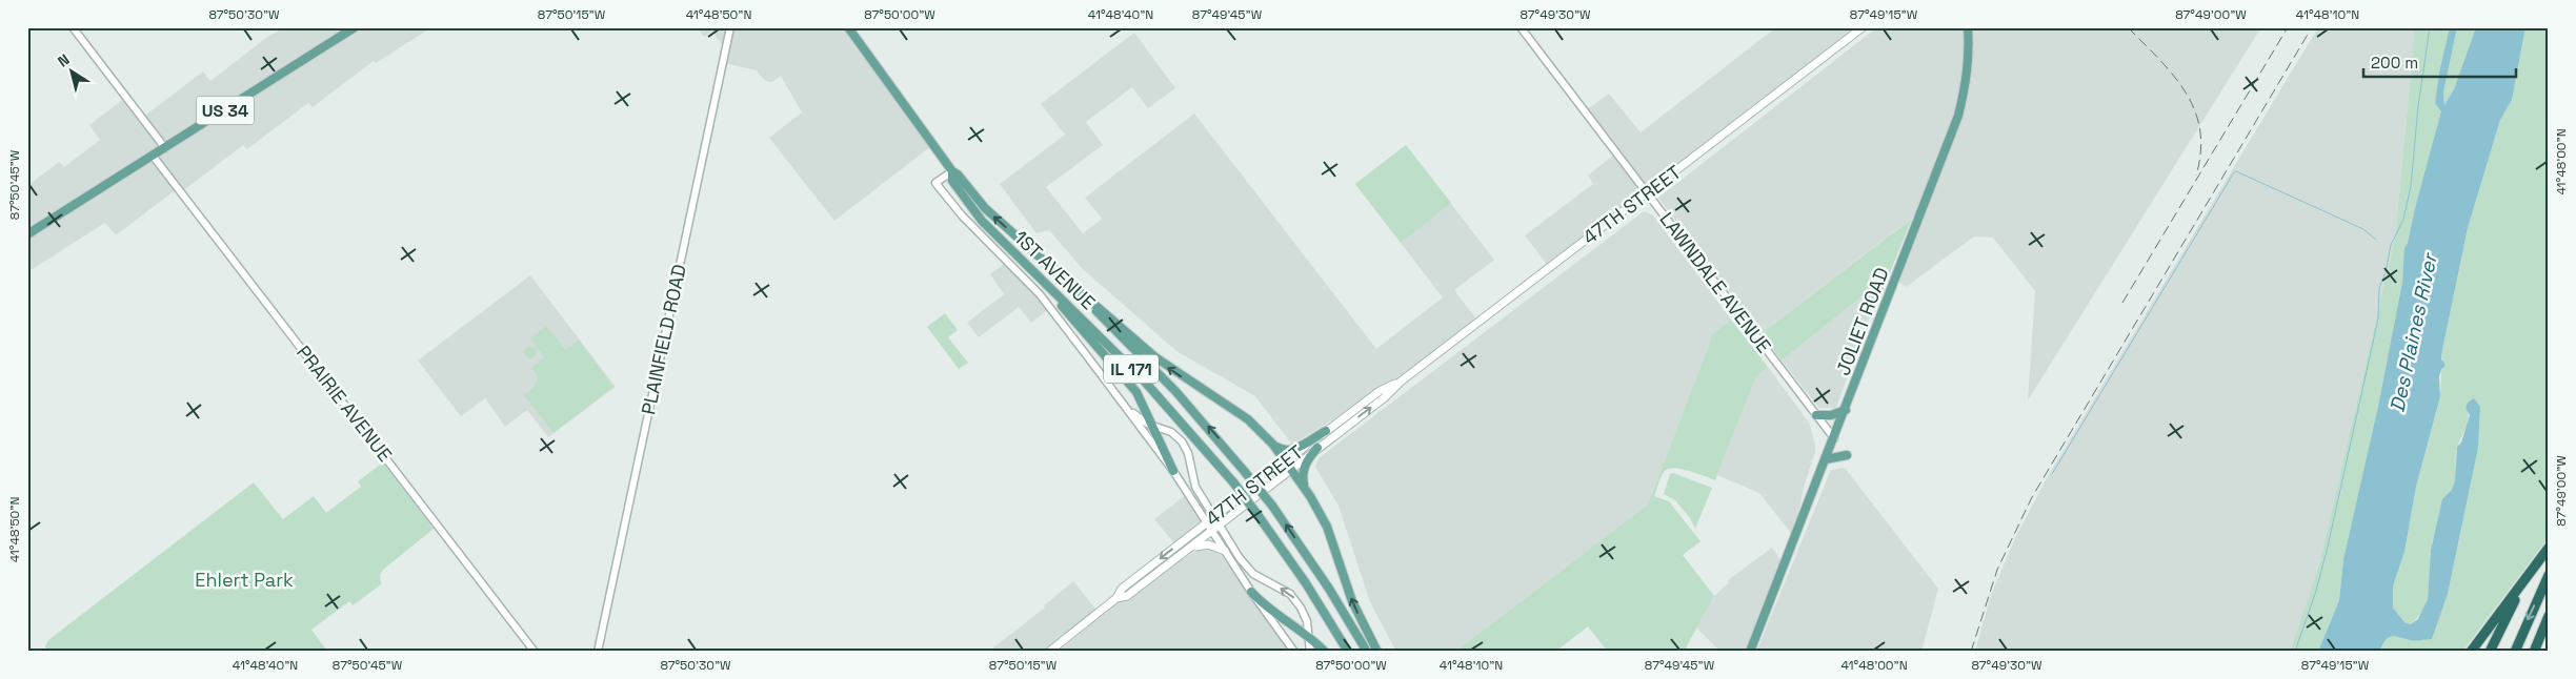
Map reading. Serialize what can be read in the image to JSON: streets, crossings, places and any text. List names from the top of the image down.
{
  "streets": {
    "main road": [
      "US 34",
      "47TH STREET",
      "1ST AVENUE",
      "JOLIET ROAD",
      "IL 171"
    ],
    "street": ["LAWNDALE AVENUE", "PLAINFIELD ROAD", "PRAIRIE AVENUE"]
  },
  "crossings": [
    ["US 34", "PRAIRIE AVENUE"],
    ["47TH STREET", "LAWNDALE AVENUE"],
    ["LAWNDALE AVENUE", "JOLIET ROAD"]
  ],
  "water": ["Des Plaines River"],
  "parks": ["Ehlert Park"],
  "scale_bar": "200 m",
  "north": "top left",
  "coordinates": [
    "87°50'30\"W",
    "87°50'15\"W",
    "41°48'50\"N",
    "87°50'00\"W",
    "41°48'40\"N",
    "87°49'45\"W",
    "87°49'30\"W",
    "87°49'15\"W",
    "87°49'00\"W",
    "41°48'10\"N",
    "41°48'00\"N",
    "87°50'45\"W"
  ]
}
